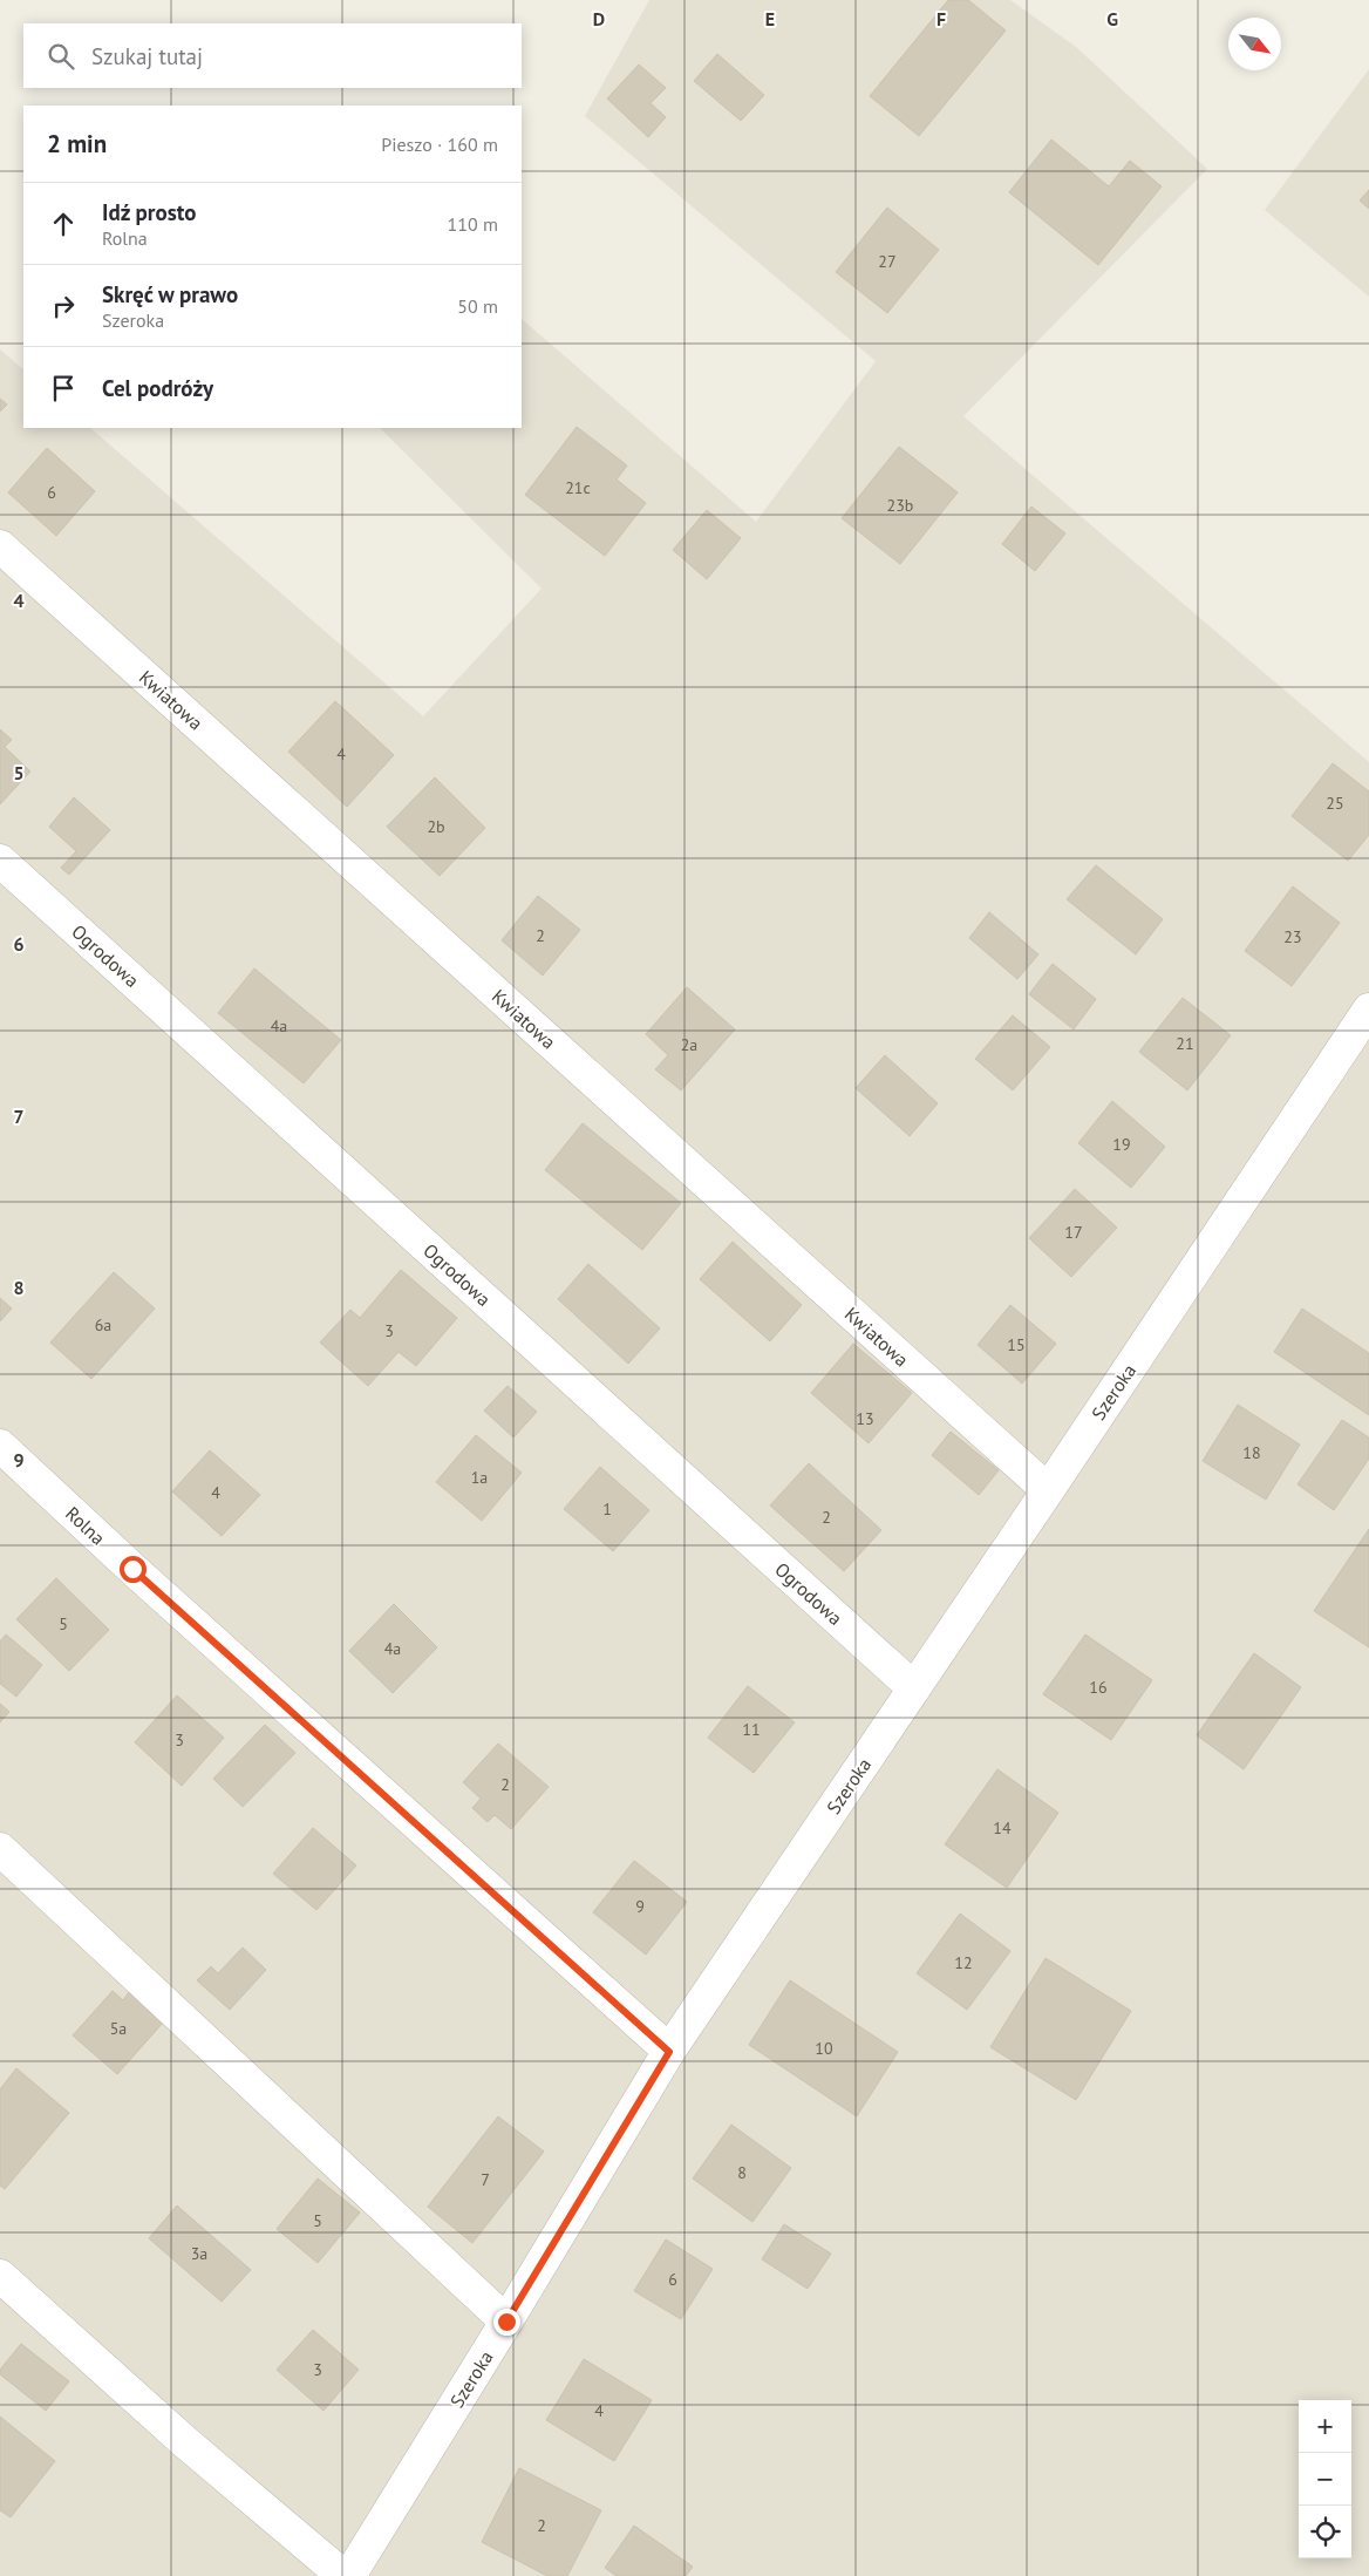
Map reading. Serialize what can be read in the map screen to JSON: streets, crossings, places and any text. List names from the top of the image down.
{
  "streets": {
    "street": [
      "Kwiatowa",
      "Ogrodowa",
      "Szeroka",
      "Rolna"
    ]
  },
  "crossings": [
    ["Kwiatowa", "Szeroka"],
    ["Ogrodowa", "Szeroka"],
    ["Szeroka", "Rolna"]
  ],
  "house_numbers": [
    "27",
    "21c",
    "6",
    "23b",
    "4",
    "25",
    "2b",
    "2",
    "23",
    "4a",
    "21",
    "2a",
    "19",
    "17",
    "6a",
    "3",
    "15",
    "13",
    "18",
    "1a",
    "4",
    "1",
    "2",
    "5",
    "4a",
    "16",
    "11",
    "3",
    "2",
    "14",
    "9",
    "12",
    "5a",
    "10",
    "8",
    "7",
    "5",
    "3a",
    "6",
    "3",
    "4",
    "2"
  ],
  "north": "bottom right",
  "page": {
    "search": "Szukaj tutaj",
    "heading": ["2 min", "Pieszo · 160 m"],
    "list": [
      ["Idź prosto", "Rolna", "110 m"],
      ["Skręć w prawo", "Szeroka", "50 m"],
      "Cel podróży"
    ],
    "map_buttons": ["+", "−"]
  },
  "grid": {
    "columns": [
      "D",
      "E",
      "F",
      "G"
    ],
    "rows": [
      "4",
      "5",
      "6",
      "7",
      "8",
      "9"
    ]
  }
}
